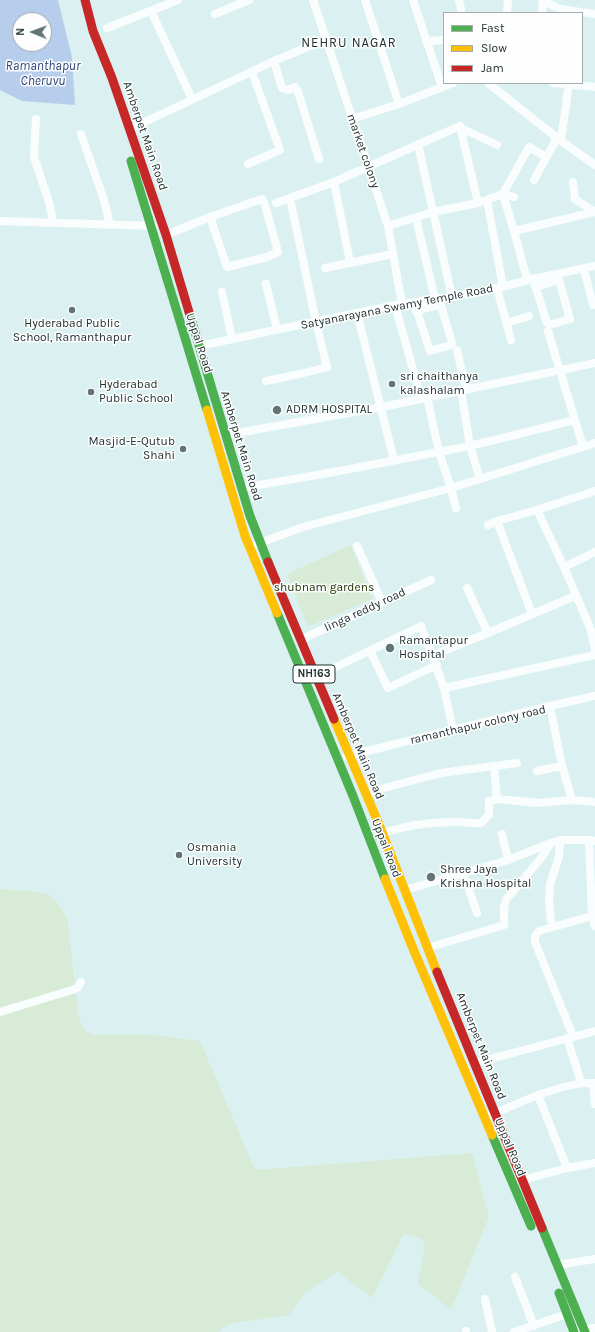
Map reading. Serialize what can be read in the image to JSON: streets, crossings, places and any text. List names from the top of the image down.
{
  "streets": {
    "highway": ["Amberpet Main Road", "Uppal Road", "NH163"],
    "street": [
      "market colony",
      "Satyanarayana Swamy Temple Road",
      "linga reddy road",
      "ramanthapur colony road"
    ]
  },
  "crossings": [
    ["Amberpet Main Road", "Satyanarayana Swamy Temple Road"],
    ["Amberpet Main Road", "Uppal Road"],
    ["Amberpet Main Road", "linga reddy road"],
    ["Amberpet Main Road", "ramanthapur colony road"],
    ["market colony", "Satyanarayana Swamy Temple Road"],
    ["Uppal Road", "ramanthapur colony road"]
  ],
  "districts": ["NEHRU NAGAR"],
  "water": ["Ramanthapur Cheruvu"],
  "parks": ["shubnam gardens"],
  "places": [
    "Hyderabad Public School, Ramanthapur",
    "sri chaithanya kalashalam",
    "Hyderabad Public School",
    "ADRM HOSPITAL",
    "Masjid-E-Qutub Shahi",
    "Ramantapur Hospital",
    "Osmania University",
    "Shree Jaya Krishna Hospital"
  ],
  "legend": ["Fast", "Slow", "Jam"],
  "north": "left"
}
